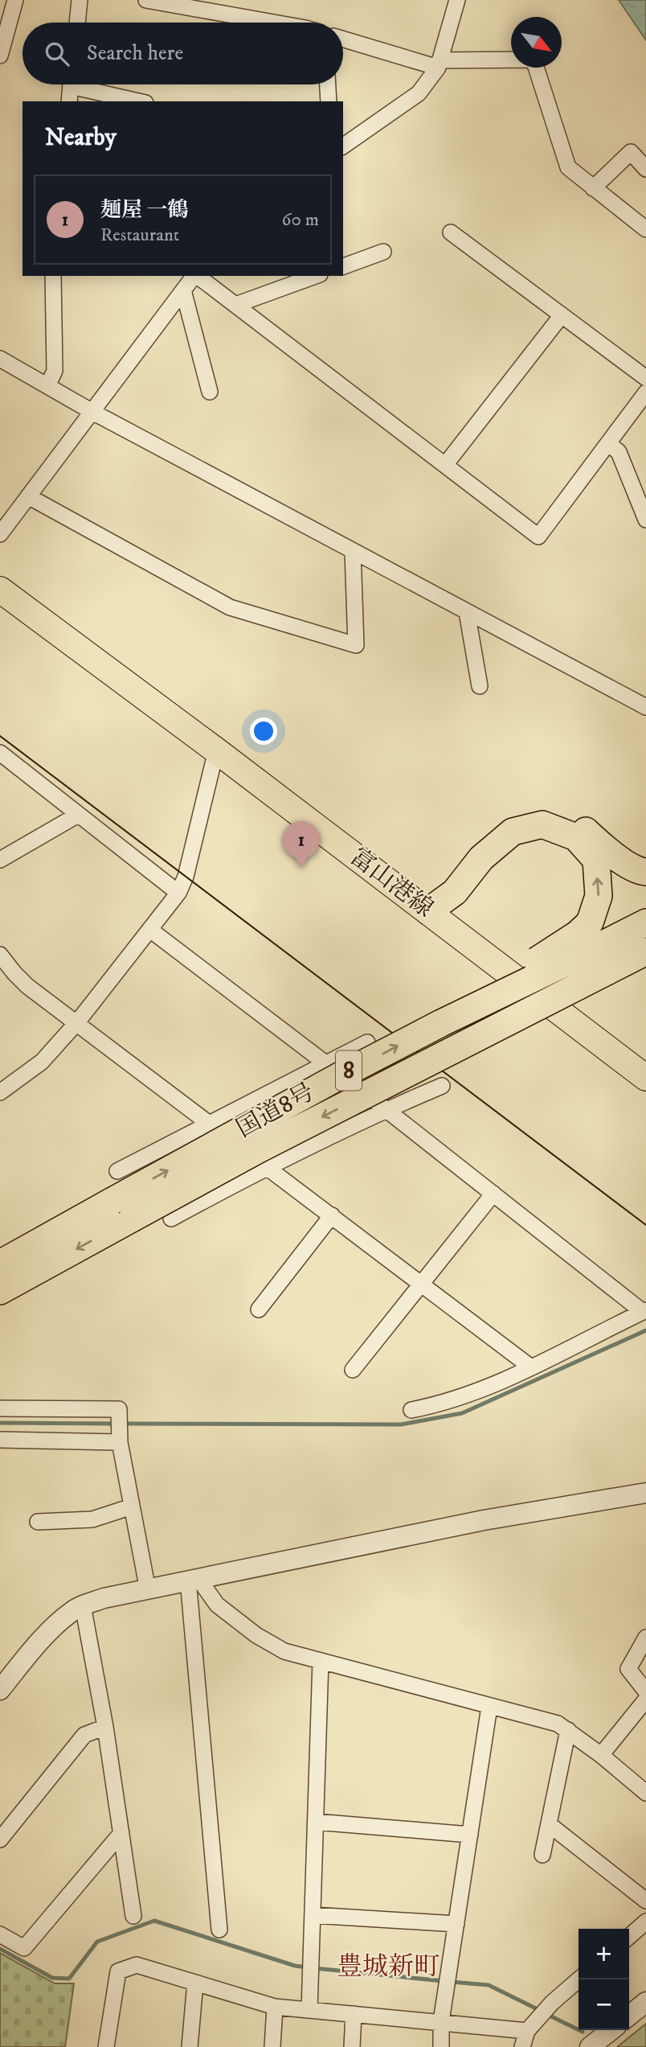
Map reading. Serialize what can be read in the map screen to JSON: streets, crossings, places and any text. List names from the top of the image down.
{
  "streets": {
    "highway": ["8", "国道8号"],
    "main road": ["富山港線"]
  },
  "districts": ["豊城新町"],
  "north": "bottom right",
  "page": {
    "search": "Search here",
    "heading": "Nearby",
    "list": [
      {
        "mark": "1",
        "name": "麺屋 一鶴",
        "note": "Restaurant",
        "value": "60 m"
      }
    ],
    "pins": "1",
    "map_buttons": ["+", "−"]
  }
}
